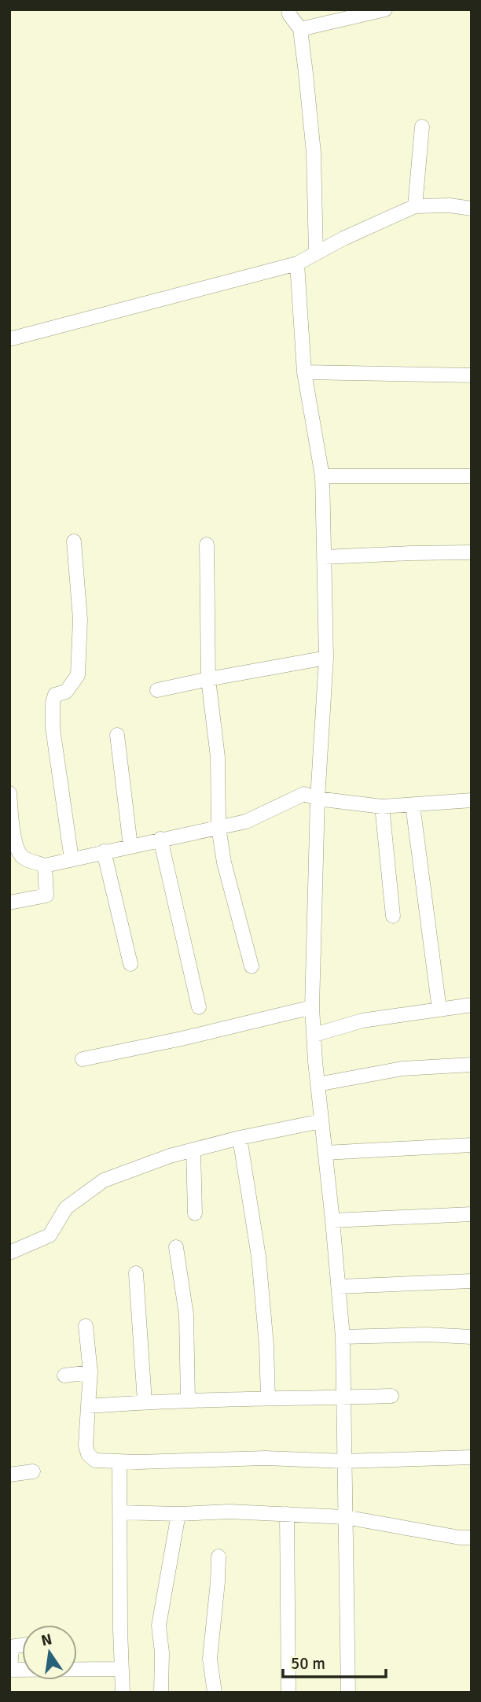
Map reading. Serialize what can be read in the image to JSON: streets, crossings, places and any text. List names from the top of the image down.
{
  "scale_bar": "50 m",
  "north": "top"
}
